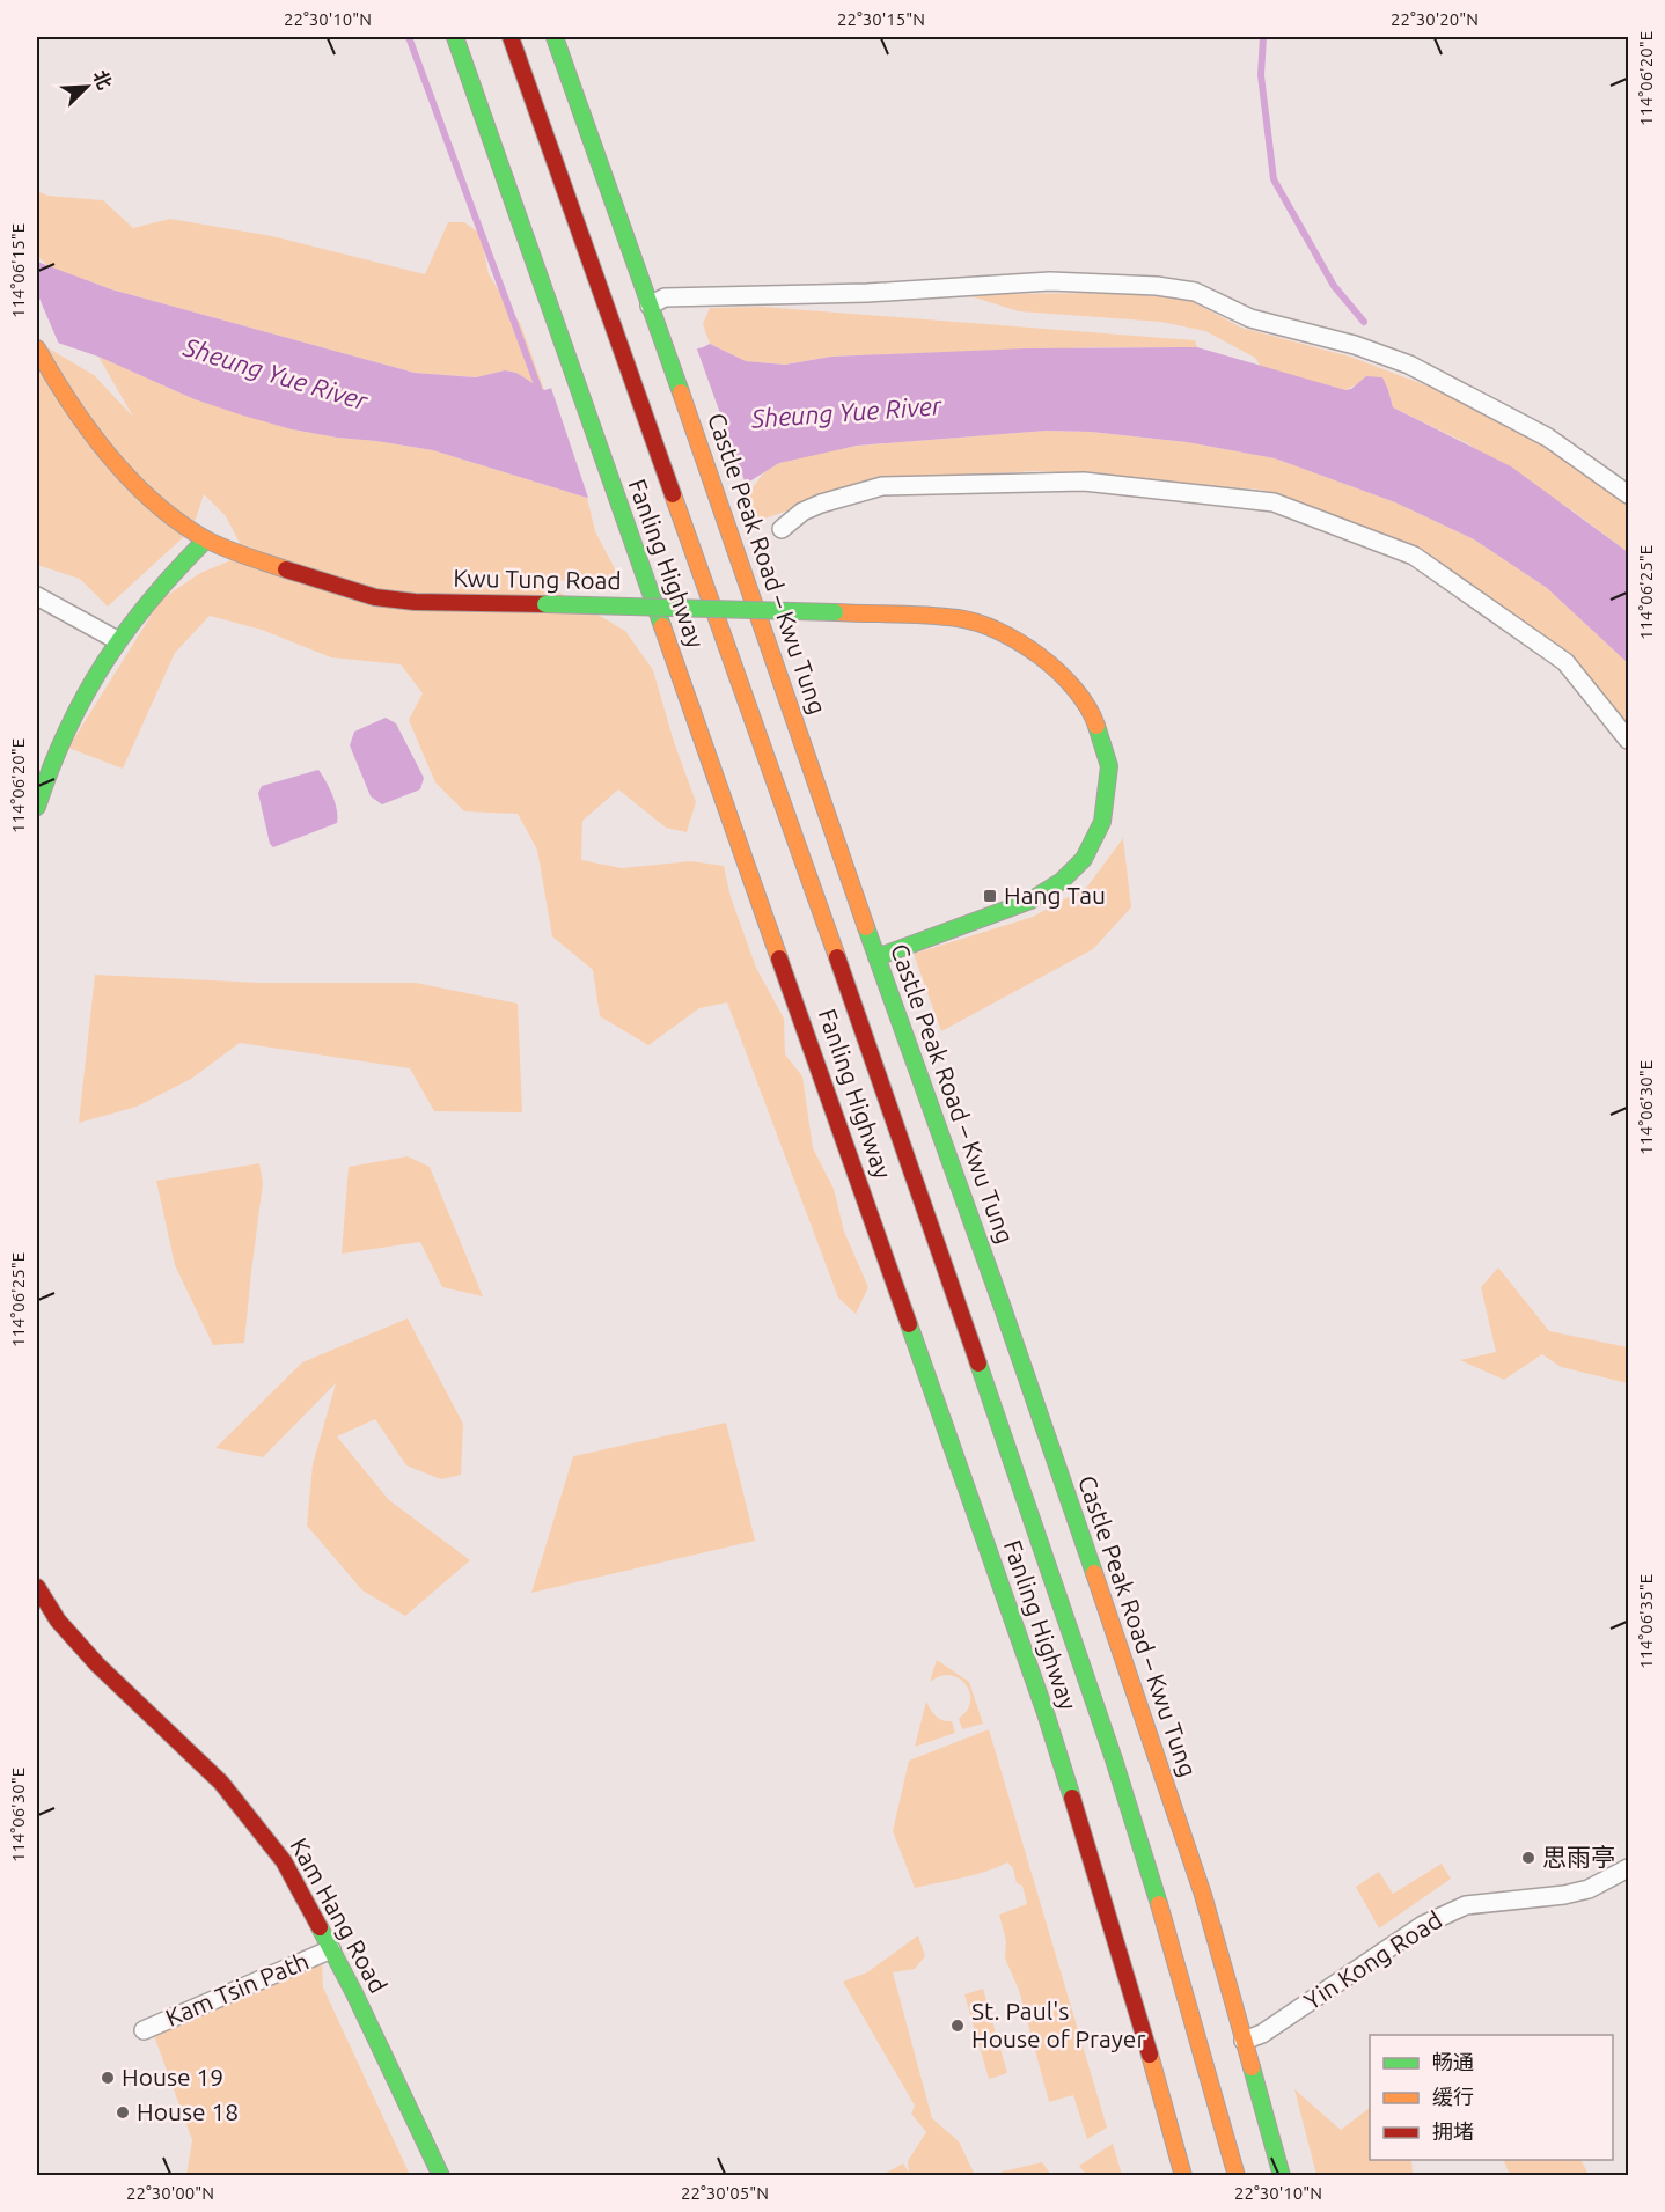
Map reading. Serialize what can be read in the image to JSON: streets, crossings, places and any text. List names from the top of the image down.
{
  "streets": {
    "main road": [
      "Fanling Highway",
      "Castle Peak Road – Kwu Tung",
      "Kwu Tung Road",
      "Kam Hang Road"
    ],
    "street": ["Yin Kong Road", "Kam Tsin Path"]
  },
  "crossings": [
    ["Castle Peak Road – Kwu Tung", "Kwu Tung Road"],
    ["Castle Peak Road – Kwu Tung", "Yin Kong Road"],
    ["Kam Hang Road", "Kam Tsin Path"]
  ],
  "water": ["Sheung Yue River"],
  "places": {
    "transit": ["Hang Tau"],
    "other": [
      "思雨亭",
      "St. Paul's House of Prayer",
      "House 19",
      "House 18"
    ]
  },
  "legend": ["畅通", "缓行", "拥堵"],
  "north": "top right",
  "coordinates": [
    "22°30'10\"N",
    "22°30'15\"N",
    "22°30'20\"N",
    "114°06'20\"E",
    "114°06'15\"E",
    "114°06'25\"E",
    "114°06'30\"E",
    "114°06'35\"E",
    "22°30'00\"N",
    "22°30'05\"N"
  ]
}
